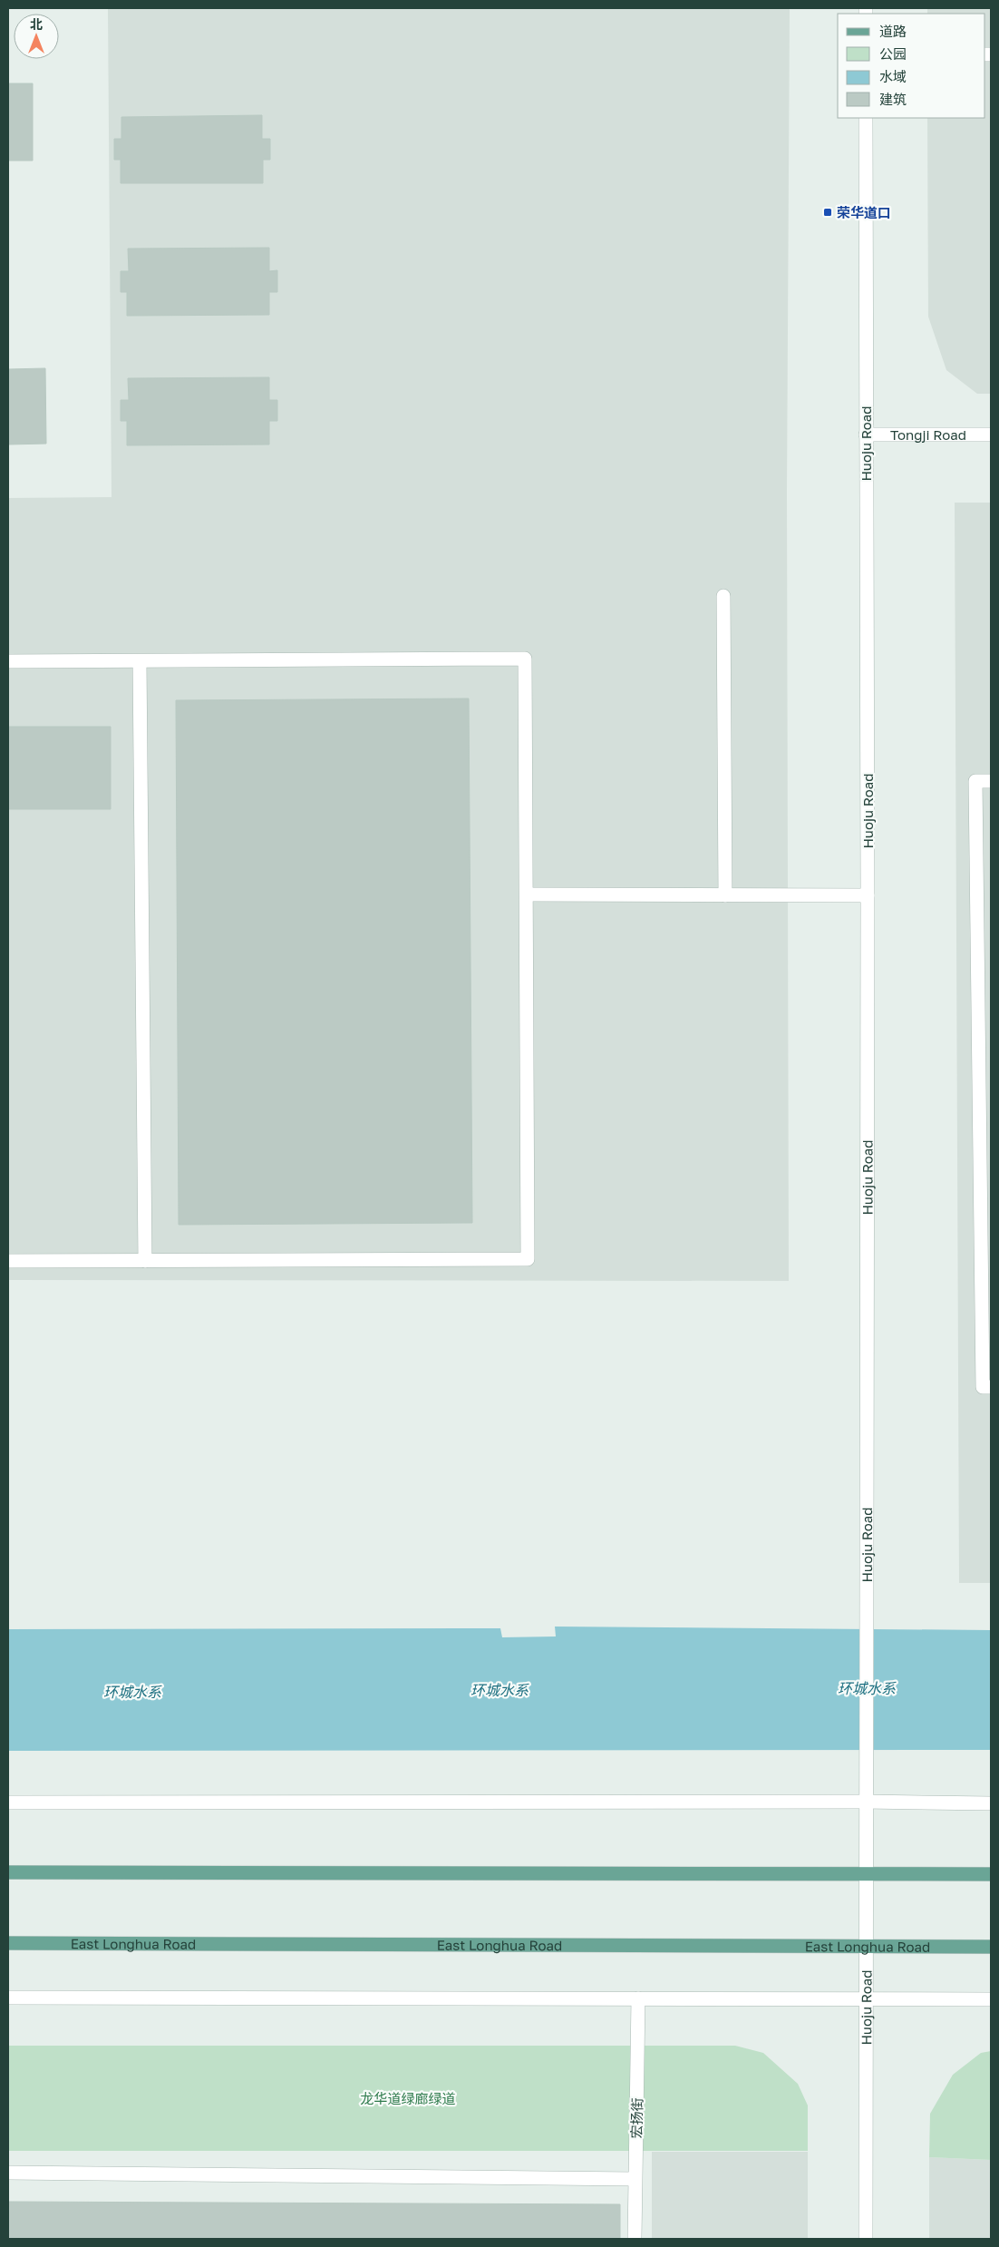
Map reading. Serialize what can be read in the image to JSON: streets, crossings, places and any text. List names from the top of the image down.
{
  "streets": {
    "main road": ["East Longhua Road"],
    "street": ["Tongji Road", "Huoju Road", "宏扬街"]
  },
  "crossings": [
    ["Tongji Road", "Huoju Road"],
    ["Huoju Road", "East Longhua Road"]
  ],
  "water": ["环城水系"],
  "parks": ["龙华道绿廊绿道"],
  "places": {
    "transit": ["荣华道口"]
  },
  "legend": [
    "道路",
    "公园",
    "水域",
    "建筑"
  ],
  "north": "top"
}
